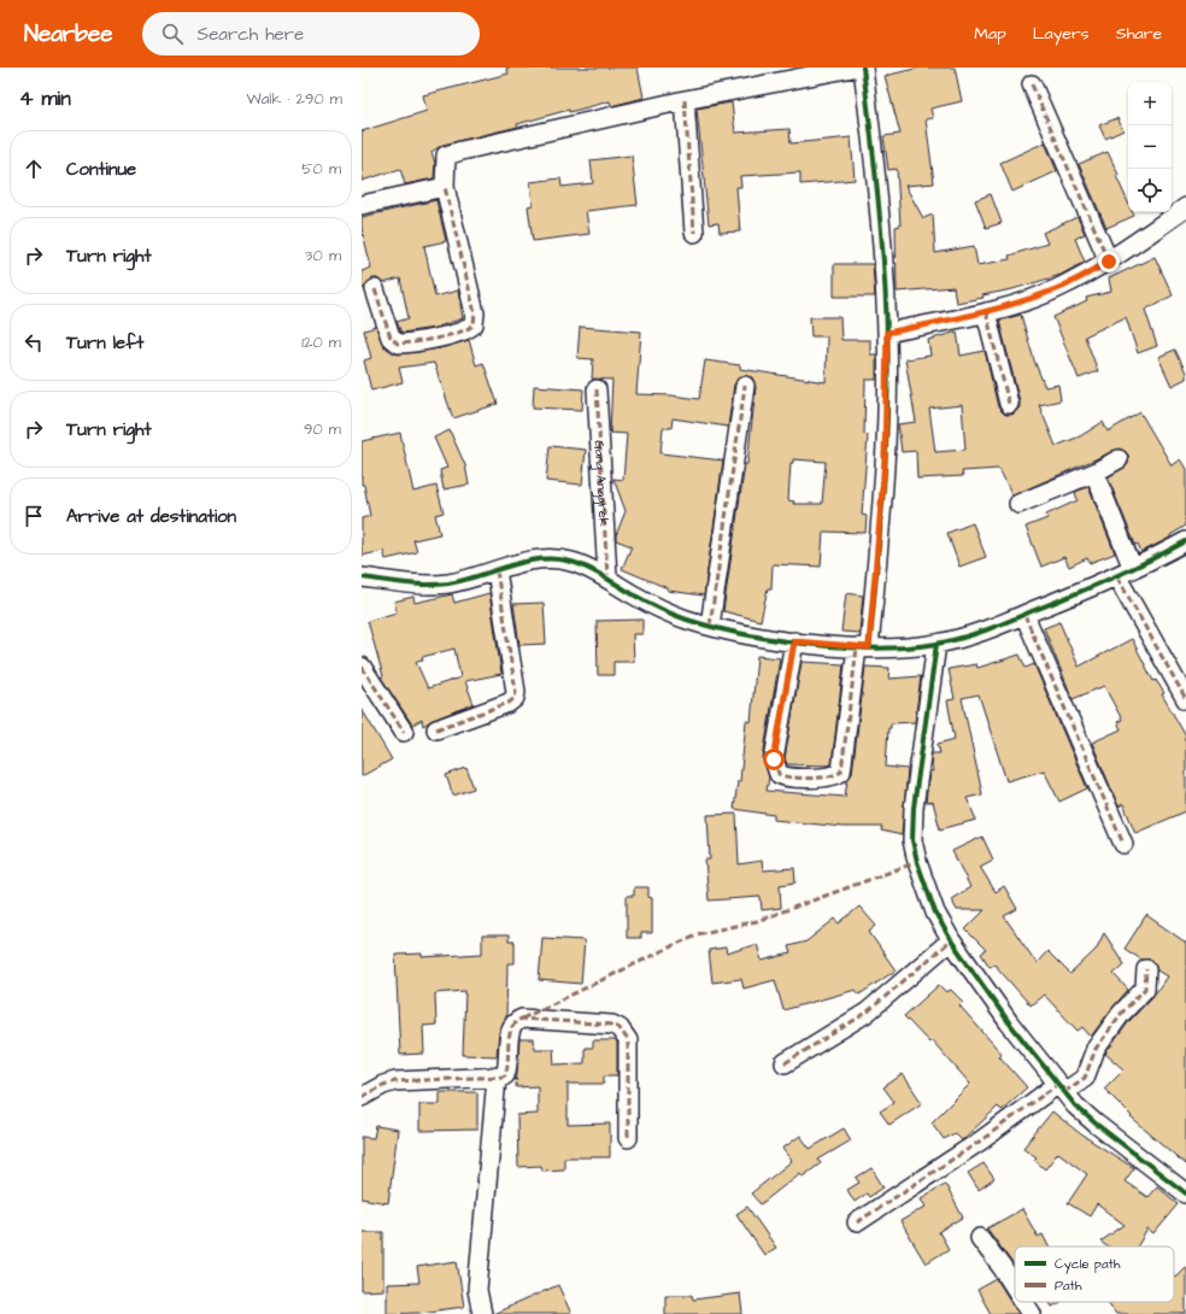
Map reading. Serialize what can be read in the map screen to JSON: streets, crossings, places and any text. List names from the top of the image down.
{
  "streets": {
    "street": ["Gang Anggrek"]
  },
  "legend": ["Cycle path", "Path"],
  "page": {
    "header": "Nearbee",
    "search": "Search here",
    "nav": ["Map", "Layers", "Share"],
    "heading": ["4 min", "Walk · 290 m"],
    "map_buttons": ["+", "−"],
    "list": [
      ["Continue", "50 m"],
      ["Turn right", "30 m"],
      ["Turn left", "120 m"],
      ["Turn right", "90 m"],
      "Arrive at destination"
    ]
  }
}
